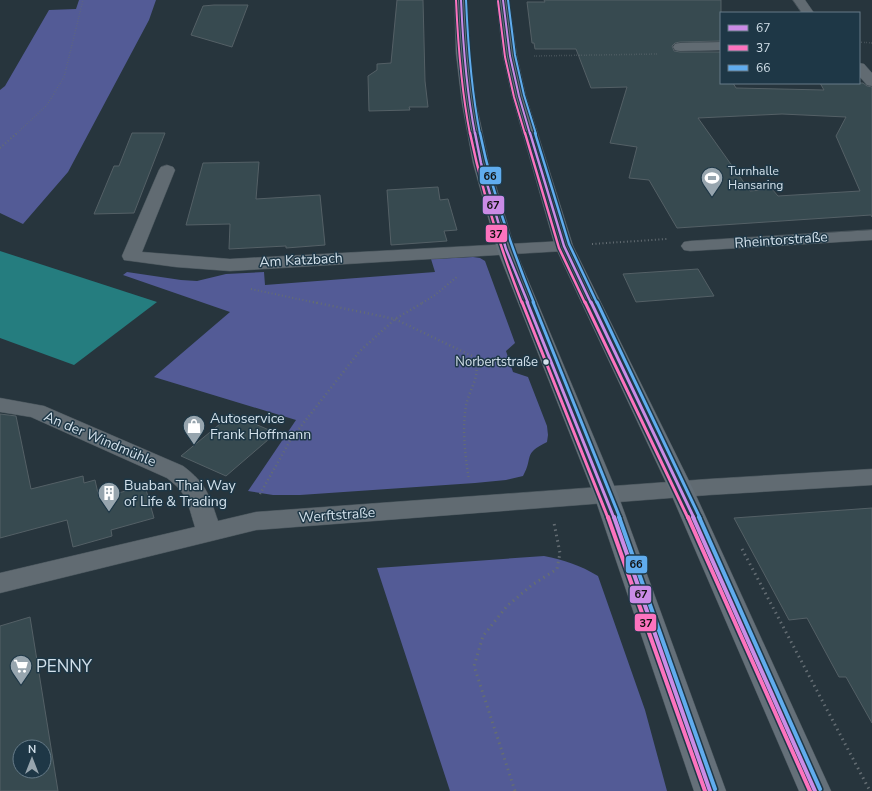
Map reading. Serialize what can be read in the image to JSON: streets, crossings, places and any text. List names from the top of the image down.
{
  "streets": {
    "street": [
      "Rheintorstraße",
      "Am Katzbach",
      "An der Windmühle",
      "Werftstraße"
    ]
  },
  "crossings": [
    ["An der Windmühle", "Werftstraße"]
  ],
  "places": {
    "sports": ["Turnhalle Hansaring"],
    "other": ["Norbertstraße"],
    "shop": ["Autoservice Frank Hoffmann"],
    "building": ["Buaban Thai Way of Life & Trading"],
    "supermarket": ["PENNY"]
  },
  "lines": ["transit line 67", "transit line 37", "transit line 66"],
  "legend": ["67", "37", "66"],
  "north": "top"
}
